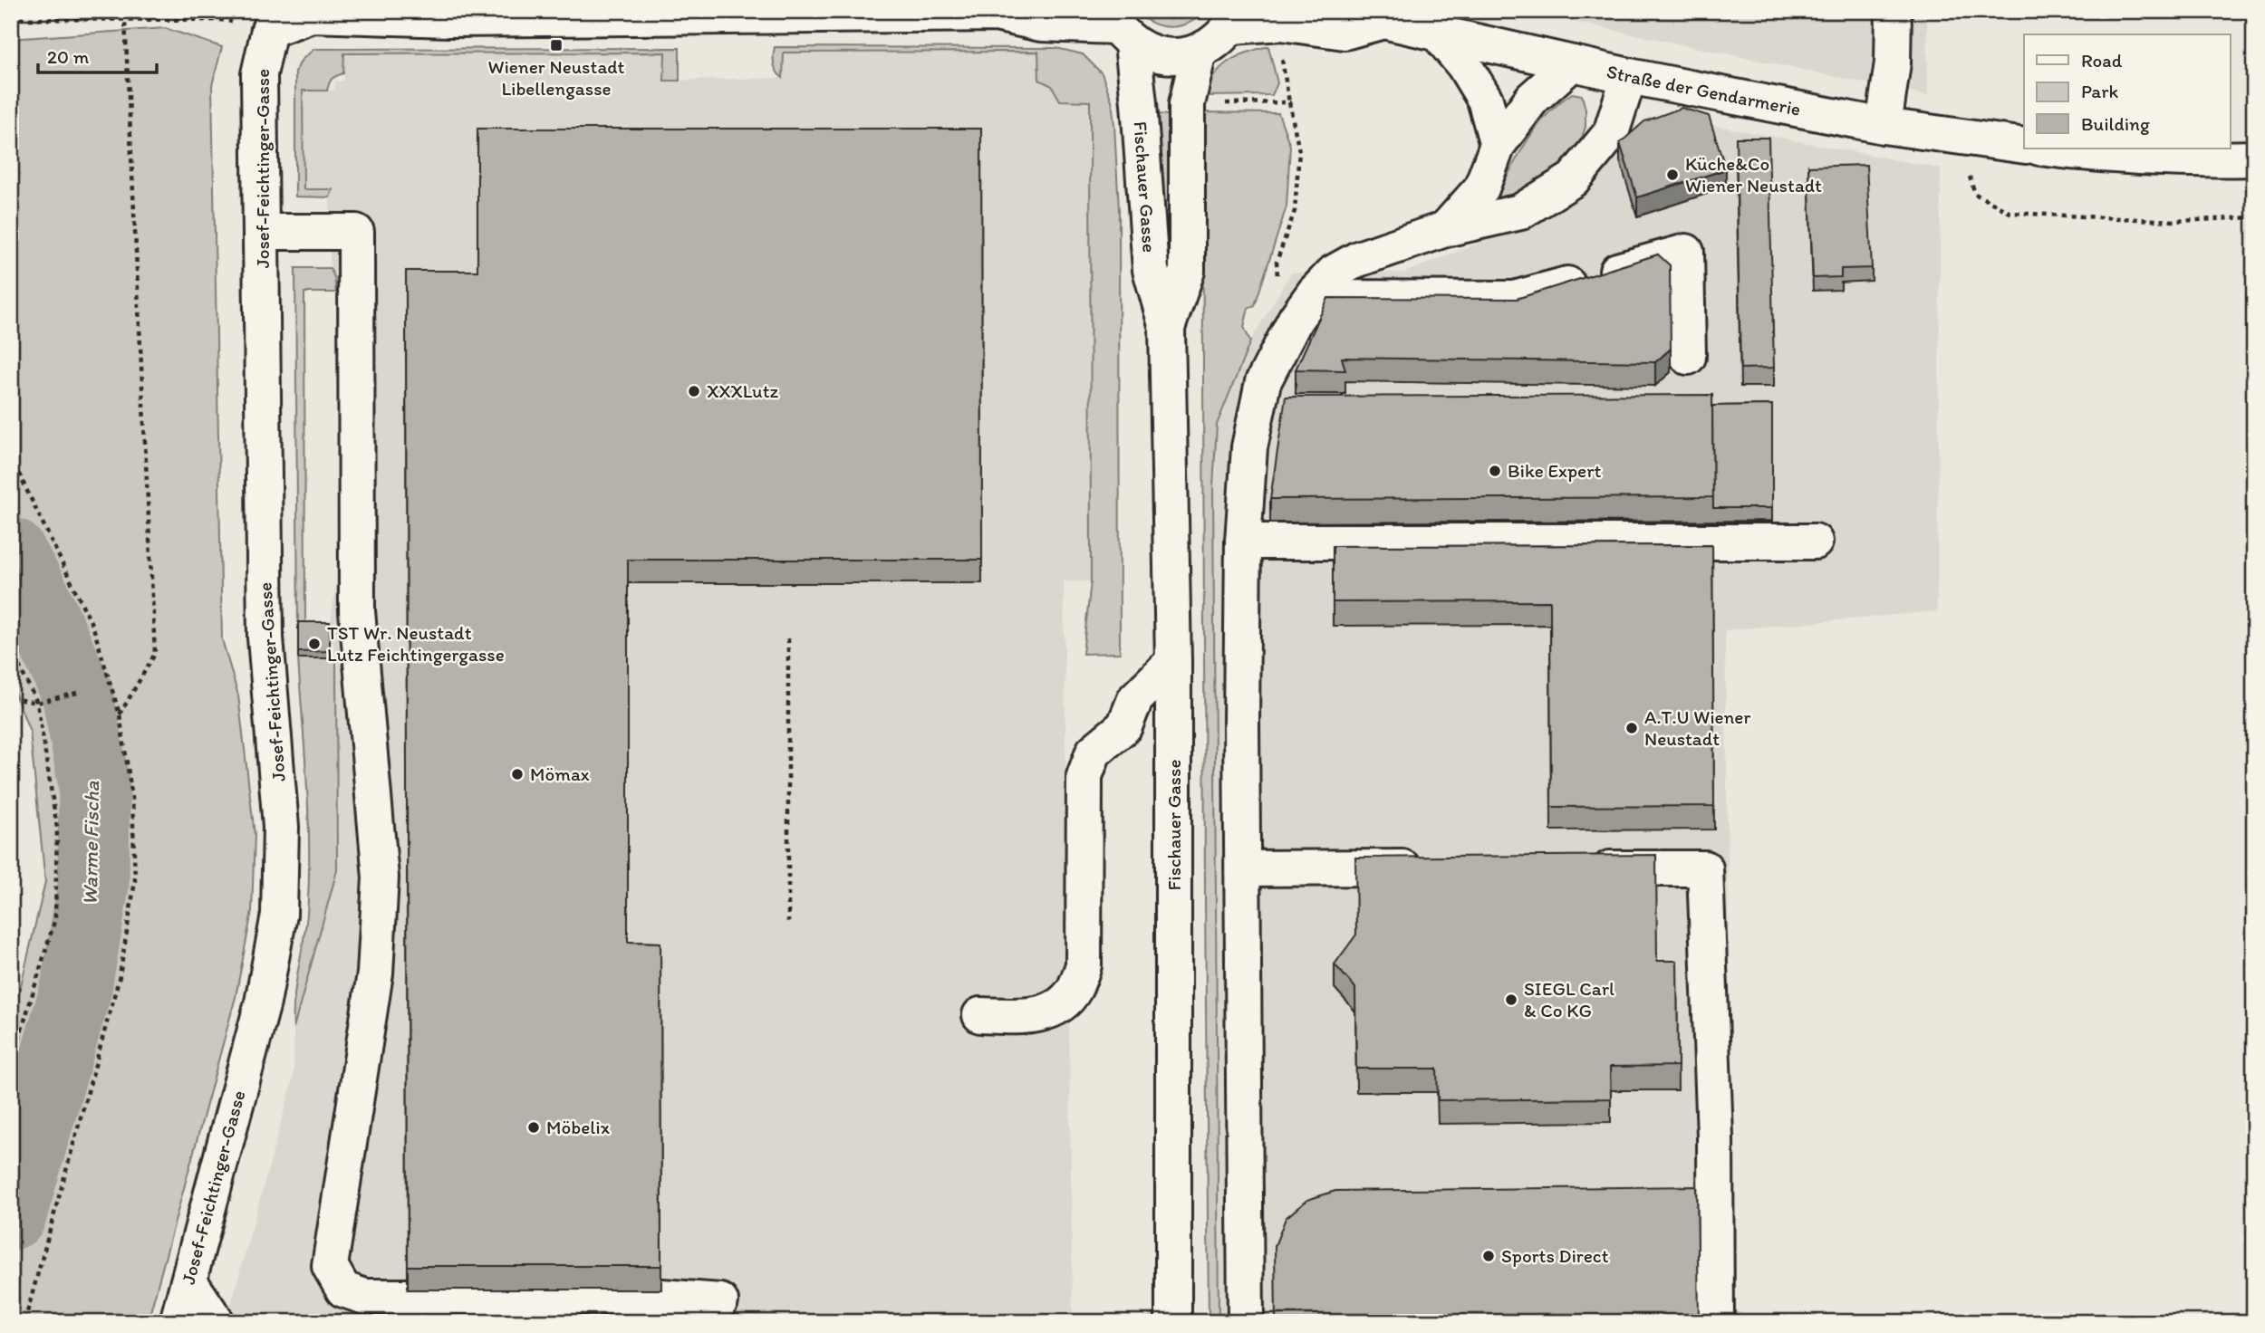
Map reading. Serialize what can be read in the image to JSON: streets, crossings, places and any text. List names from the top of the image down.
{
  "streets": {
    "street": ["Straße der Gendarmerie", "Josef-Feichtinger-Gasse", "Fischauer Gasse"]
  },
  "water": ["Warme Fischa"],
  "places": {
    "transit": ["Wiener Neustadt Libellengasse"],
    "other": [
      "Küche&Co Wiener Neustadt",
      "XXXLutz",
      "Bike Expert",
      "TST Wr. Neustadt Lutz Feichtingergasse",
      "A.T.U Wiener Neustadt",
      "Mömax",
      "SIEGL Carl & Co KG",
      "Möbelix",
      "Sports Direct"
    ]
  },
  "legend": ["Road", "Park", "Building"],
  "scale_bar": "20 m"
}
